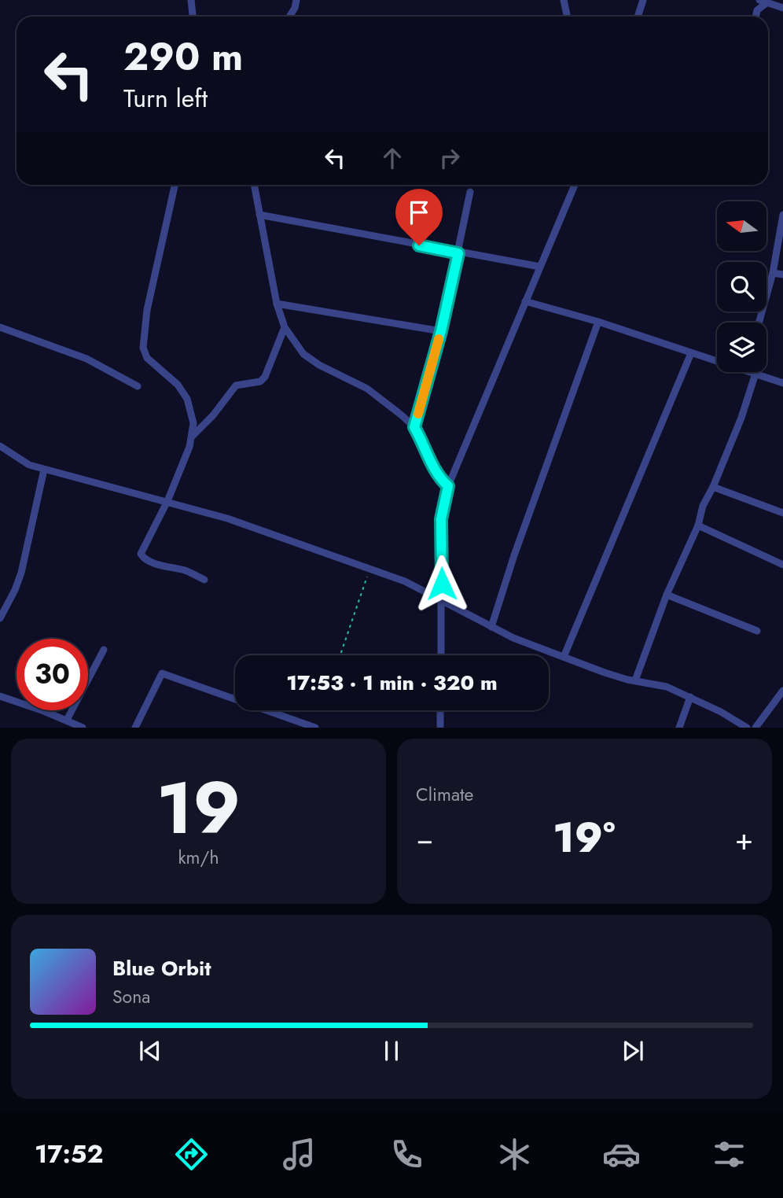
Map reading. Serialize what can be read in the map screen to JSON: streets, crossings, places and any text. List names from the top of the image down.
{
  "north": "left",
  "page": {
    "turn": ["290 m", "Turn left"],
    "limit": "30",
    "trip": "17:53 · 1 min · 320 m",
    "tile": [
      ["19", "km/h"],
      "Climate"
    ],
    "heat": ["−", "19°", "+"],
    "song": ["Blue Orbit", "Sona"],
    "tabs": "17:52"
  }
}
